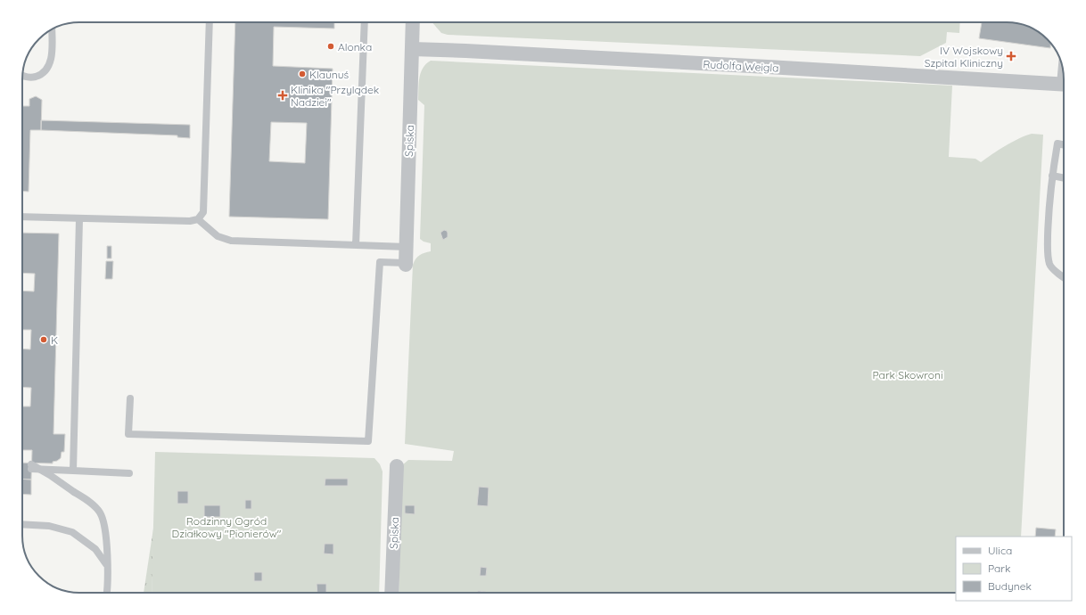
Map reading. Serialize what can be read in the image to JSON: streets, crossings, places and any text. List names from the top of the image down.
{
  "streets": {
    "street": ["Rudolfa Weigla", "Spiska"]
  },
  "crossings": [
    ["Rudolfa Weigla", "Spiska"]
  ],
  "parks": ["Park Skowroni", "Rodzinny Ogród Działkowy \"Pionierów\""],
  "places": {
    "other": ["Alonka", "Klaunuś", "K"],
    "health": ["IV Wojskowy Szpital Kliniczny", "Klinika \"Przylądek Nadziei\""]
  },
  "legend": ["Ulica", "Park", "Budynek"]
}
